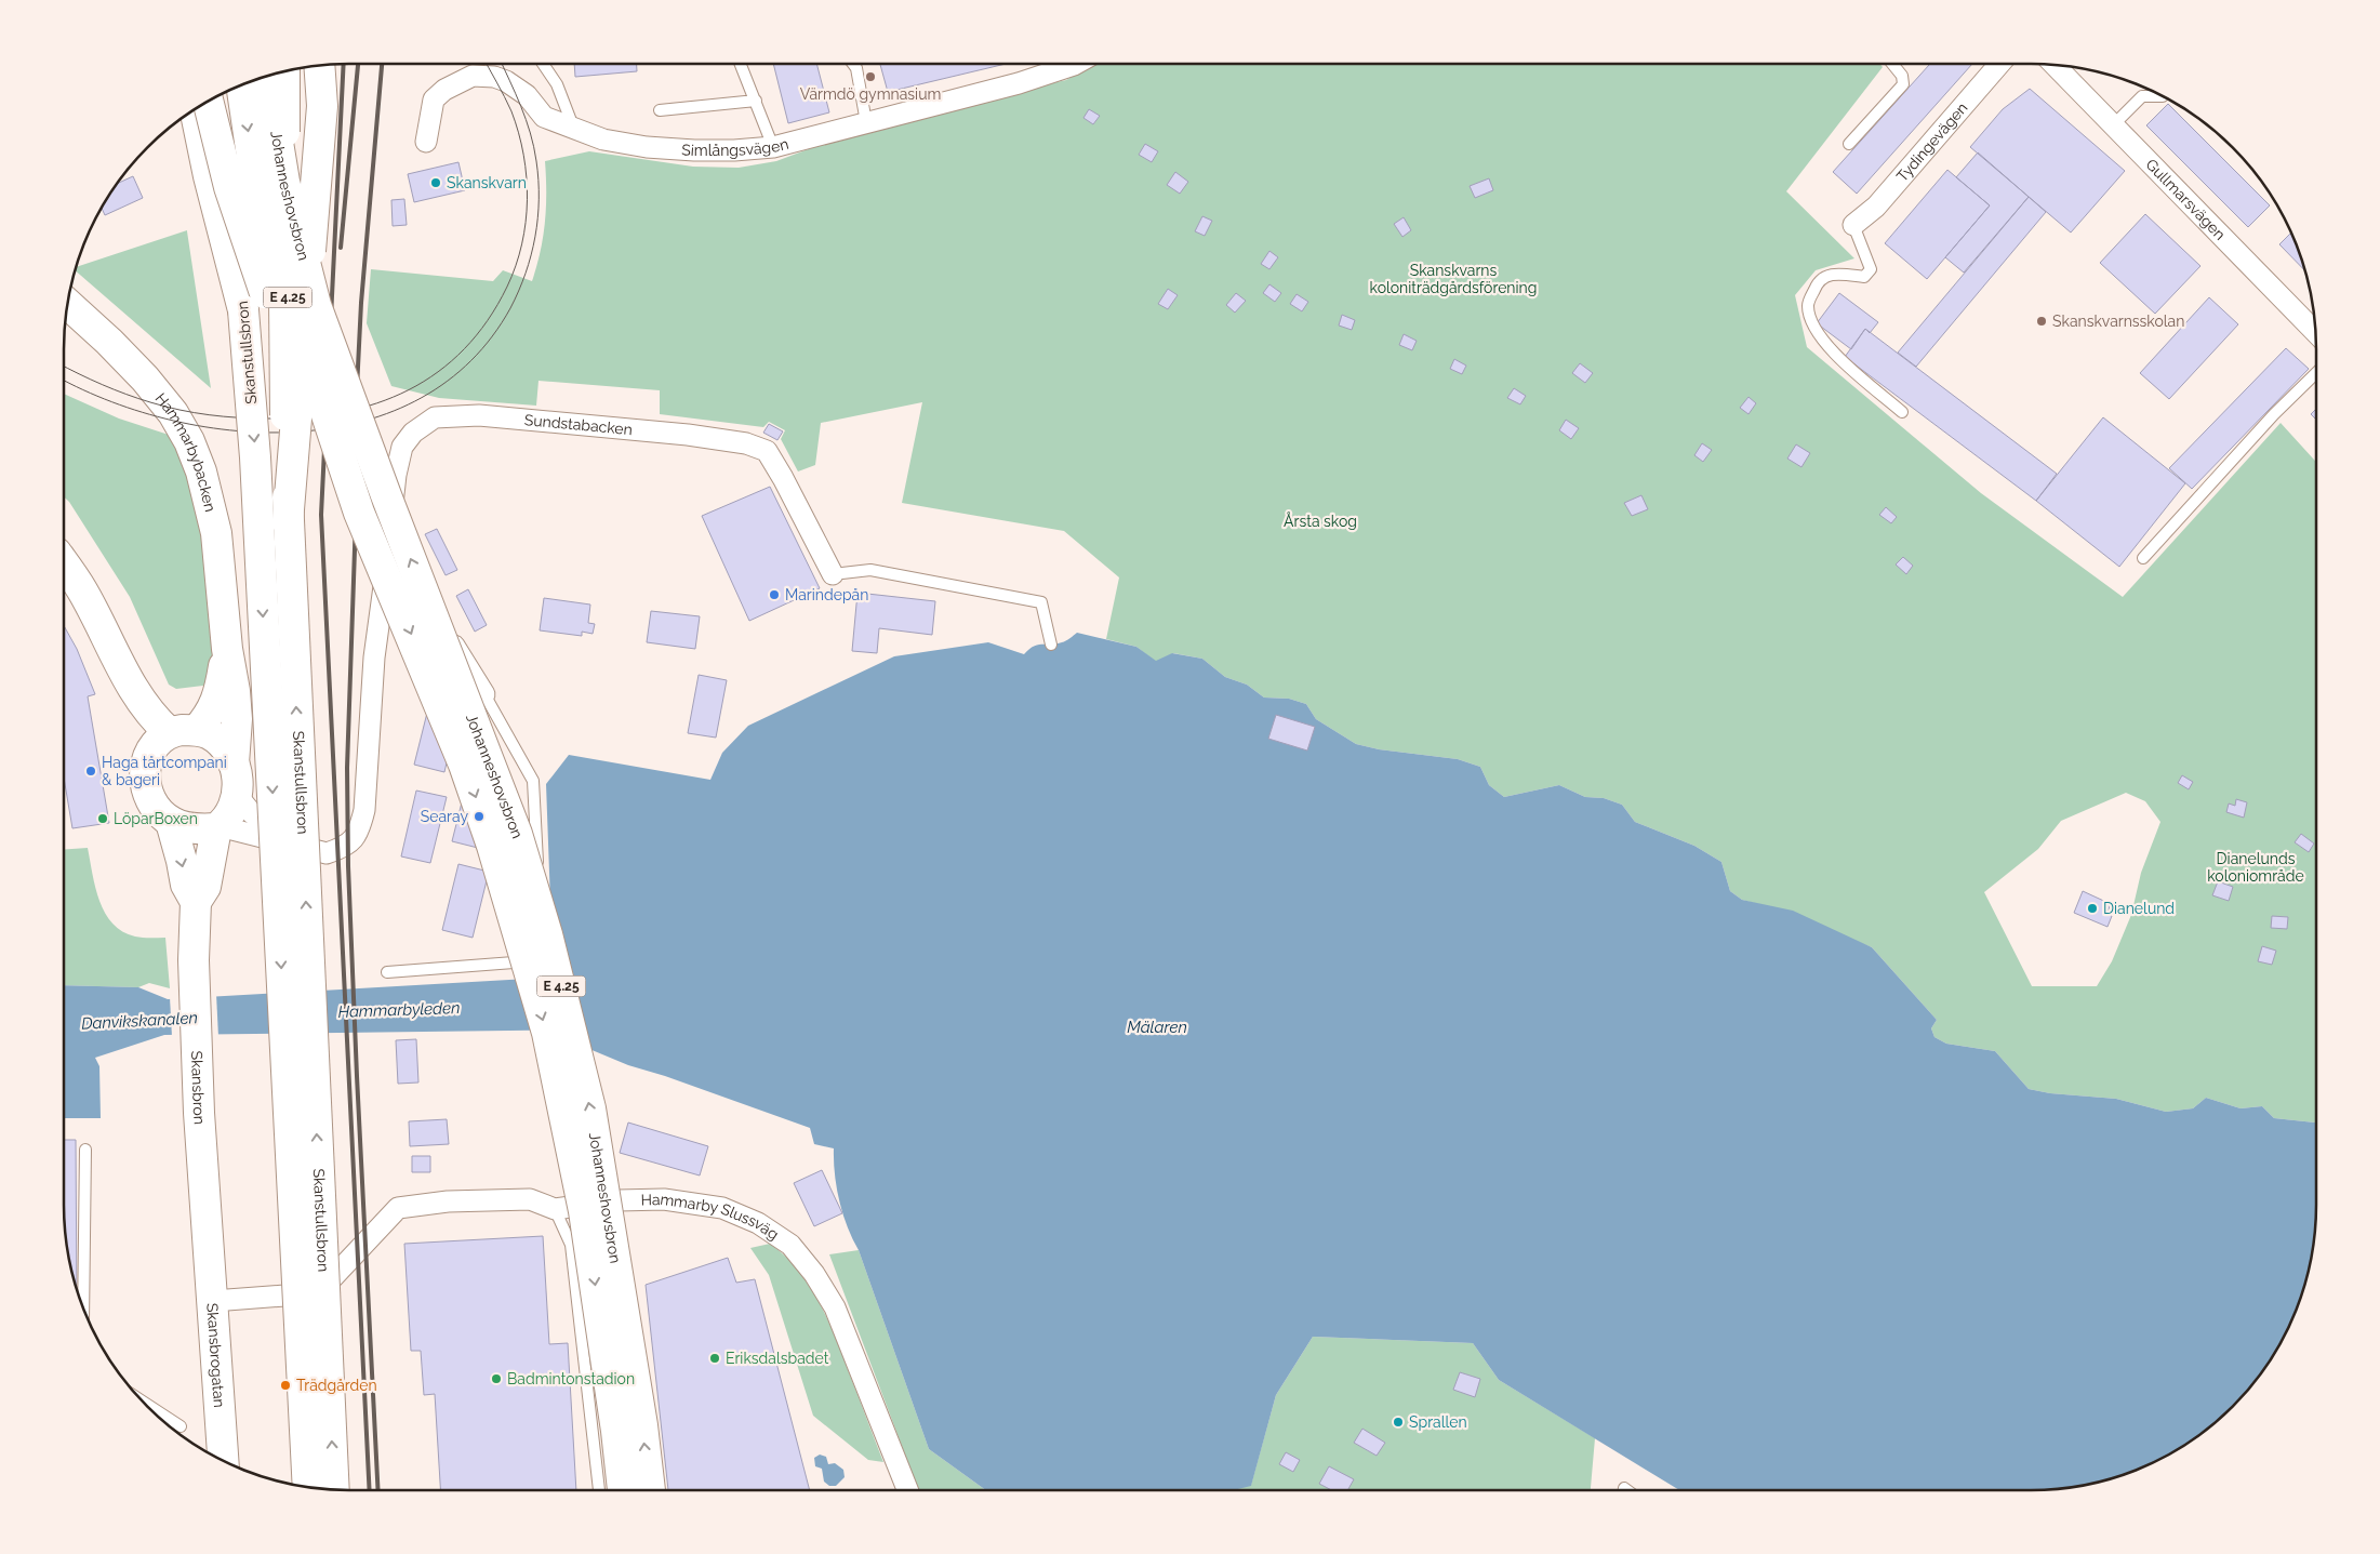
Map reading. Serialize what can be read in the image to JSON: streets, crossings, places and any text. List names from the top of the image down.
{
  "streets": {
    "main road": [
      "Johanneshovsbron",
      "E 4.25",
      "Skanstullsbron",
      "Hammarbybacken",
      "Skansbron",
      "Skansbrogatan"
    ],
    "street": [
      "Tydingevägen",
      "Simlångsvägen",
      "Gullmarsvägen",
      "Sundstabacken",
      "Hammarby Slussväg"
    ]
  },
  "crossings": [
    ["Sundstabacken", "Hammarbybacken"],
    ["Sundstabacken", "Skansbron"],
    ["Hammarbybacken", "Skansbron"],
    ["Skansbron", "Skansbrogatan"],
    ["Hammarby Slussväg", "Skansbrogatan"]
  ],
  "water": ["Hammarbyleden", "Danvikskanalen", "Mälaren"],
  "parks": ["Skanskvarns koloniträdgårdsförening", "Årsta skog", "Dianelunds koloniområde"],
  "places": [
    "Värmdö gymnasium",
    "Skanskvarn",
    "Skanskvarnsskolan",
    "Marindepån",
    "Haga tårtcompani & bageri",
    "Searay",
    "LöparBoxen",
    "Dianelund",
    "Eriksdalsbadet",
    "Badmintonstadion",
    "Trädgården",
    "Sprallen"
  ]
}
